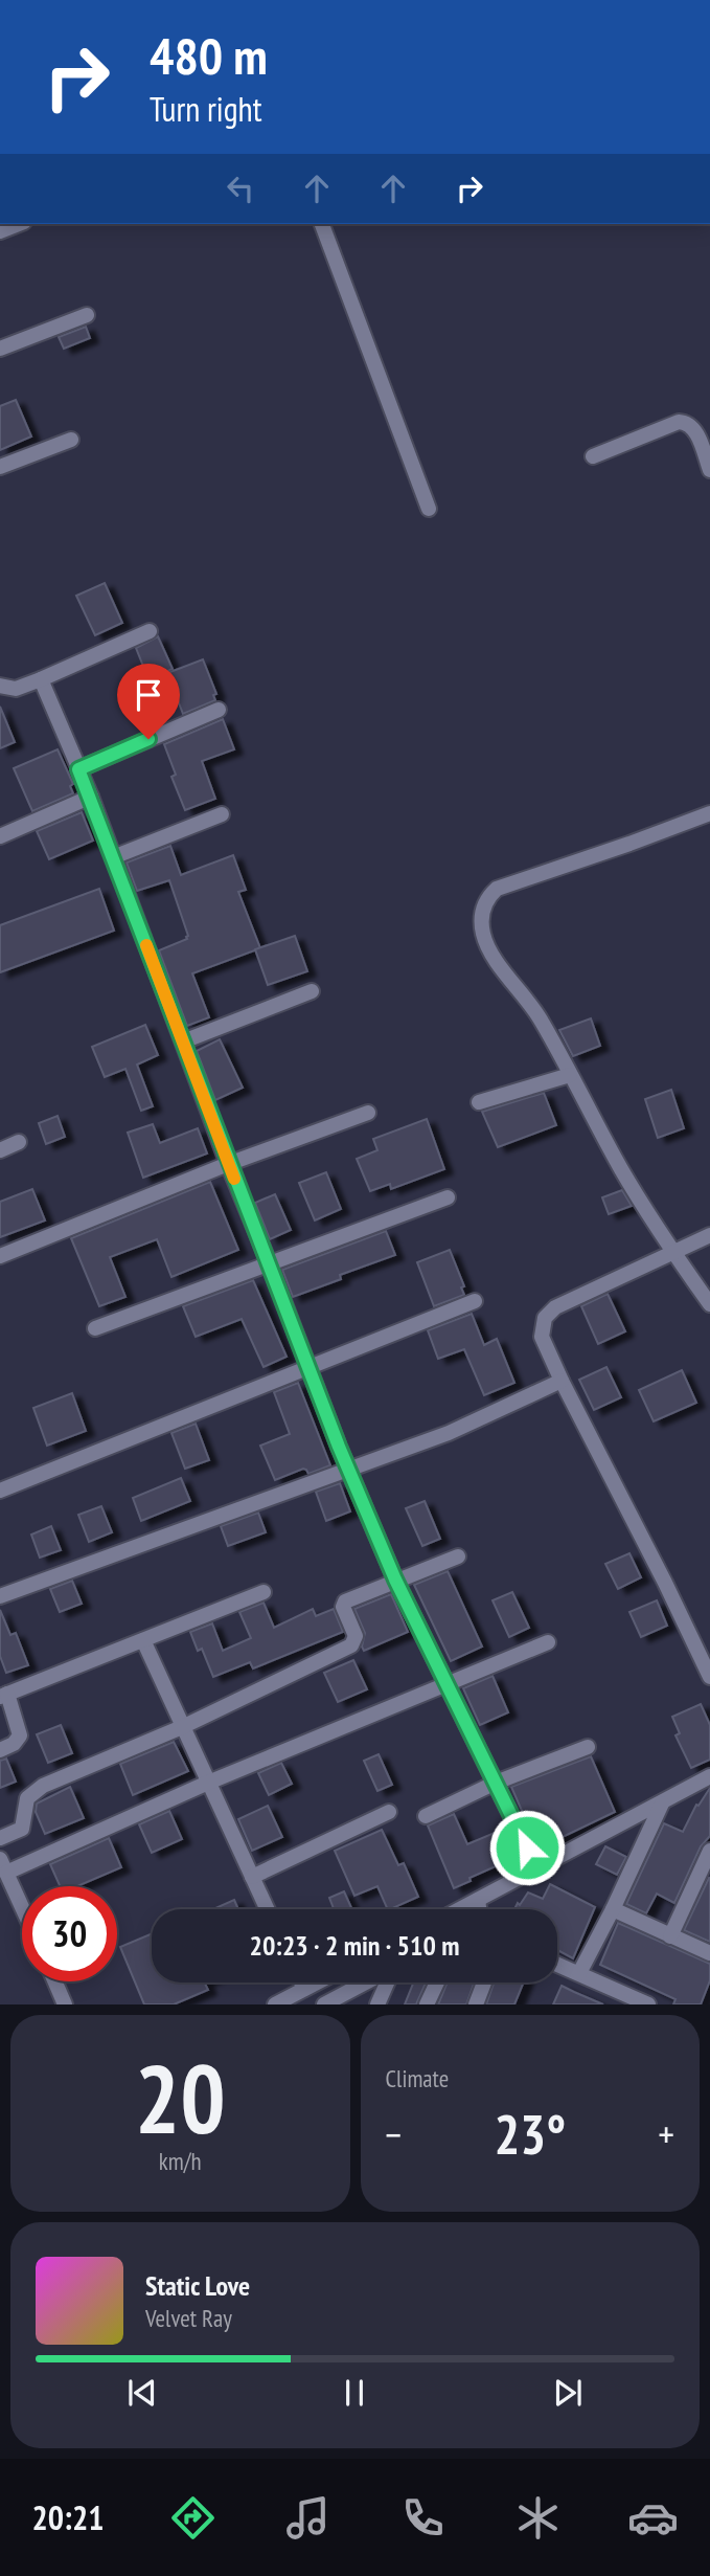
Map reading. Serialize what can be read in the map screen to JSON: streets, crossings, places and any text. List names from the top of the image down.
{
  "page": {
    "turn": ["480 m", "Turn right"],
    "limit": "30",
    "trip": "20:23 · 2 min · 510 m",
    "tile": [
      ["20", "km/h"],
      "Climate"
    ],
    "heat": ["−", "23°", "+"],
    "song": ["Static Love", "Velvet Ray"],
    "tabs": "20:21"
  }
}
